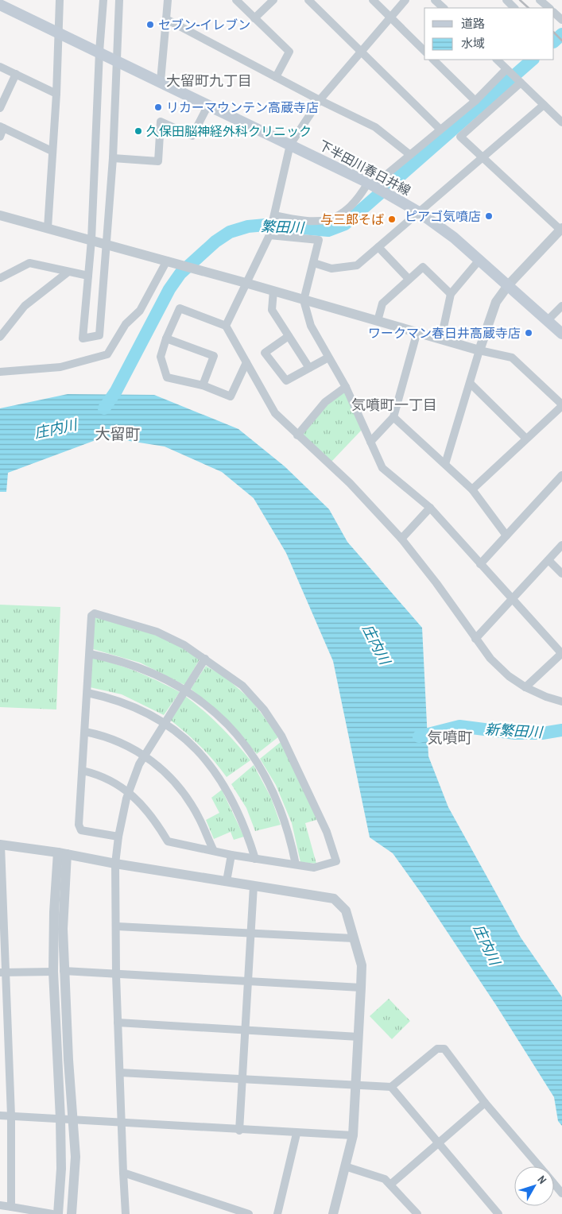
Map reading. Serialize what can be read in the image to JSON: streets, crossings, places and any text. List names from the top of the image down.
{
  "streets": {
    "main road": ["下半田川春日井線"]
  },
  "districts": [
    "大留町九丁目",
    "気噴町一丁目",
    "大留町",
    "気噴町"
  ],
  "water": ["繁田川", "庄内川", "新繁田川"],
  "places": [
    "セブン-イレブン",
    "リカーマウンテン高蔵寺店",
    "久保田脳神経外科クリニック",
    "ピアゴ気噴店",
    "与三郎そば",
    "ワークマン春日井高蔵寺店"
  ],
  "legend": ["道路", "水域"],
  "north": "top right"
}
